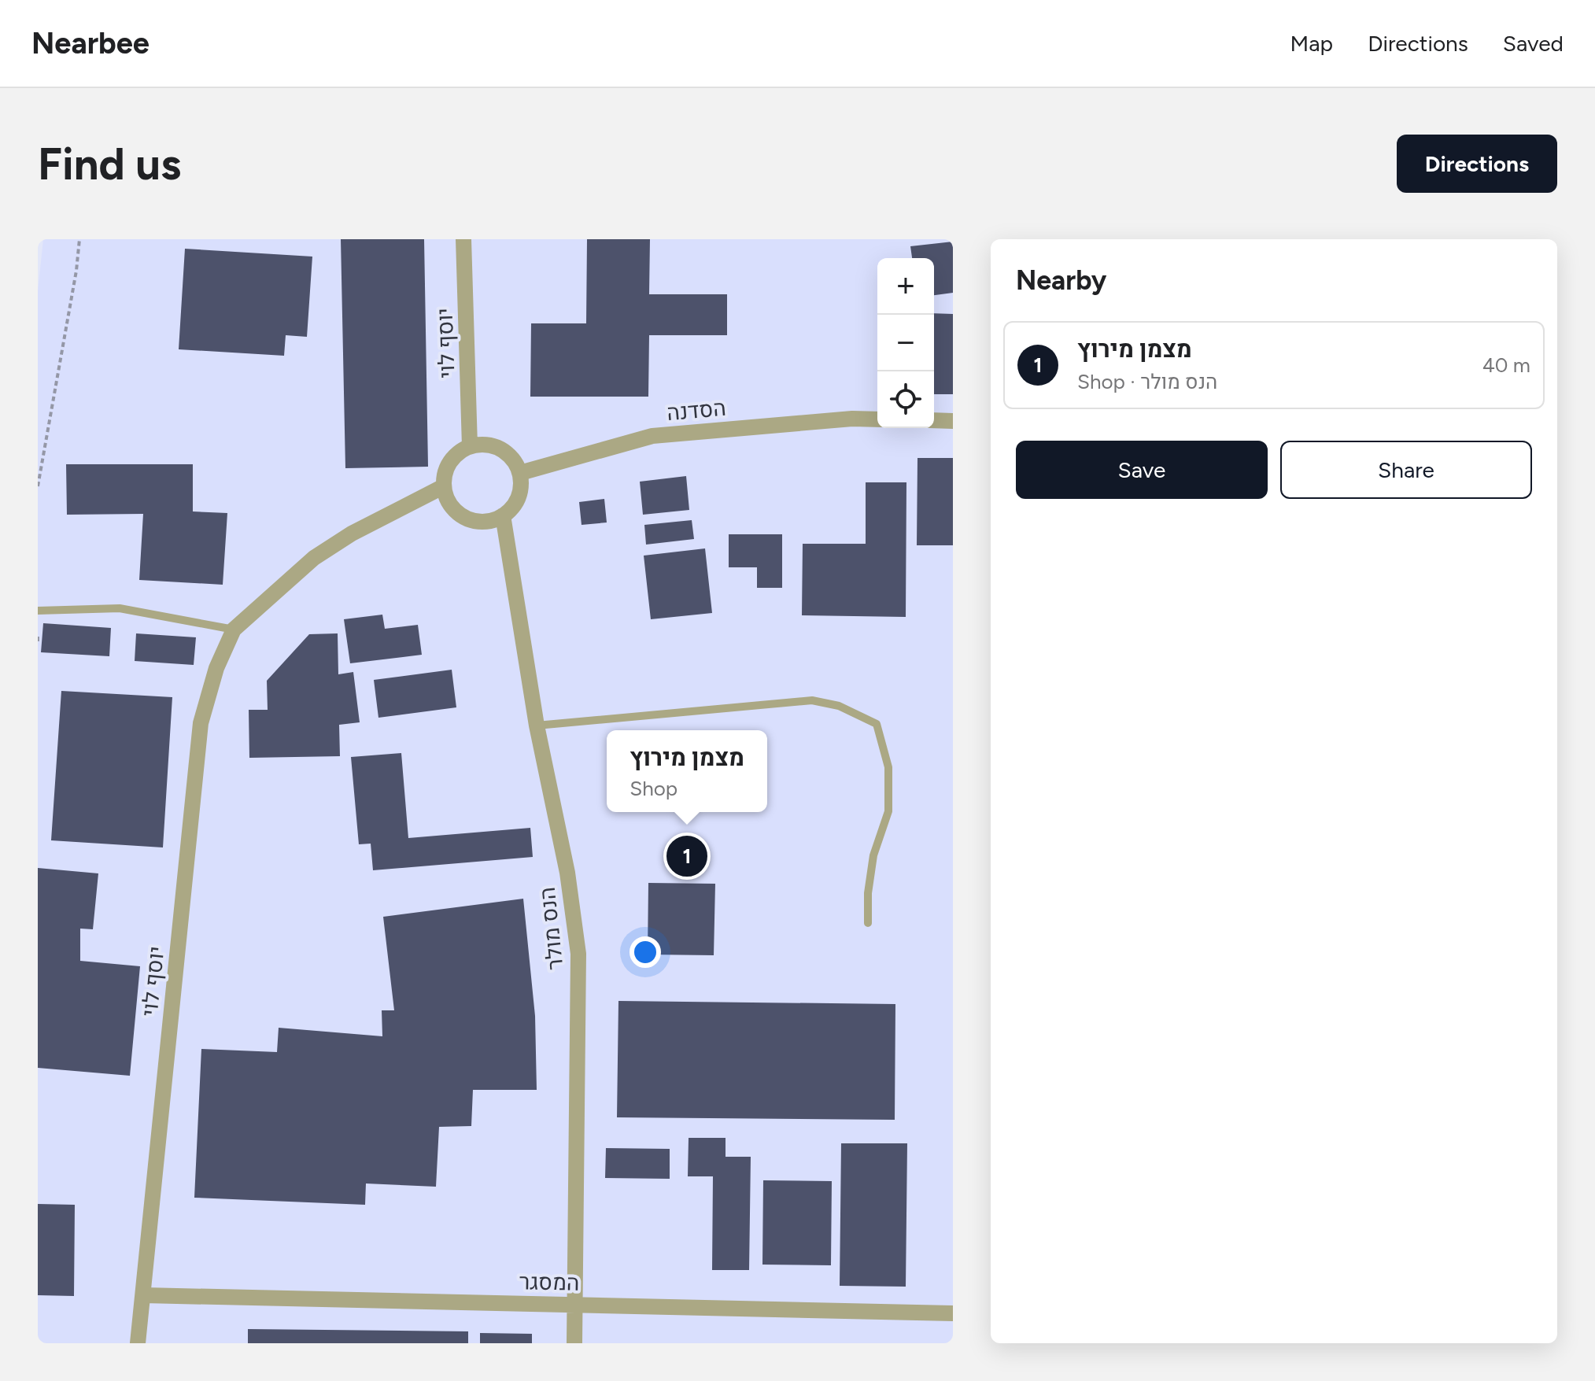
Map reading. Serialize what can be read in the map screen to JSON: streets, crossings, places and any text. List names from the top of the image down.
{
  "streets": {
    "street": [
      "יוסף לוי",
      "הסדנה",
      "הנס מולר",
      "המסגר"
    ]
  },
  "crossings": [
    ["יוסף לוי", "הסדנה"],
    ["יוסף לוי", "הנס מולר"],
    ["יוסף לוי", "המסגר"],
    ["הסדנה", "הנס מולר"],
    ["הנס מולר", "המסגר"]
  ],
  "page": {
    "header": "Nearbee",
    "nav": ["Map", "Directions", "Saved"],
    "buttons": [
      "Directions",
      ["Save", "Share"]
    ],
    "title": "Find us",
    "heading": "Nearby",
    "map_buttons": ["+", "−"],
    "list": [
      {
        "mark": "1",
        "name": "מצמן מירוץ",
        "note": "Shop · הנס מולר",
        "value": "40 m"
      }
    ],
    "popup": ["מצמן מירוץ", "Shop"],
    "pins": "1"
  }
}
